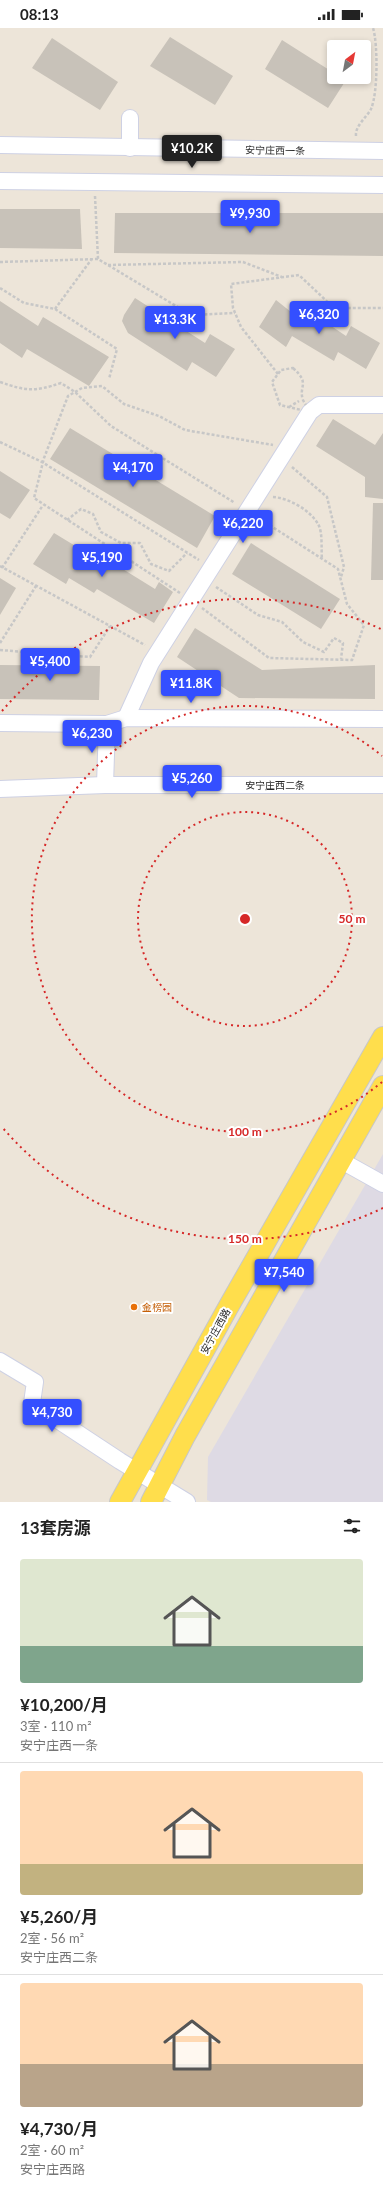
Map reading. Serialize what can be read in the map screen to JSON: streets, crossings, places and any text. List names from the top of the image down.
{
  "streets": {
    "main road": ["安宁庄西路"],
    "street": ["安宁庄西一条", "安宁庄西二条"]
  },
  "places": ["金榜园"],
  "north": "top right",
  "page": {
    "status": "08:13",
    "price": [
      "¥10.2K",
      "¥9,930",
      "¥6,320",
      "¥13.3K",
      "¥4,170",
      "¥6,220",
      "¥5,190",
      "¥5,400",
      "¥11.8K",
      "¥6,230",
      "¥5,260",
      "¥7,540",
      "¥4,730"
    ],
    "heading": "13套房源",
    "list": [
      {
        "name": "¥10,200/月",
        "note": "3室 · 110 m² · 安宁庄西一条"
      },
      {
        "name": "¥5,260/月",
        "note": "2室 · 56 m² · 安宁庄西二条"
      },
      {
        "name": "¥4,730/月",
        "note": "2室 · 60 m² · 安宁庄西路"
      }
    ]
  },
  "rings": ["50 m", "100 m", "150 m"]
}
